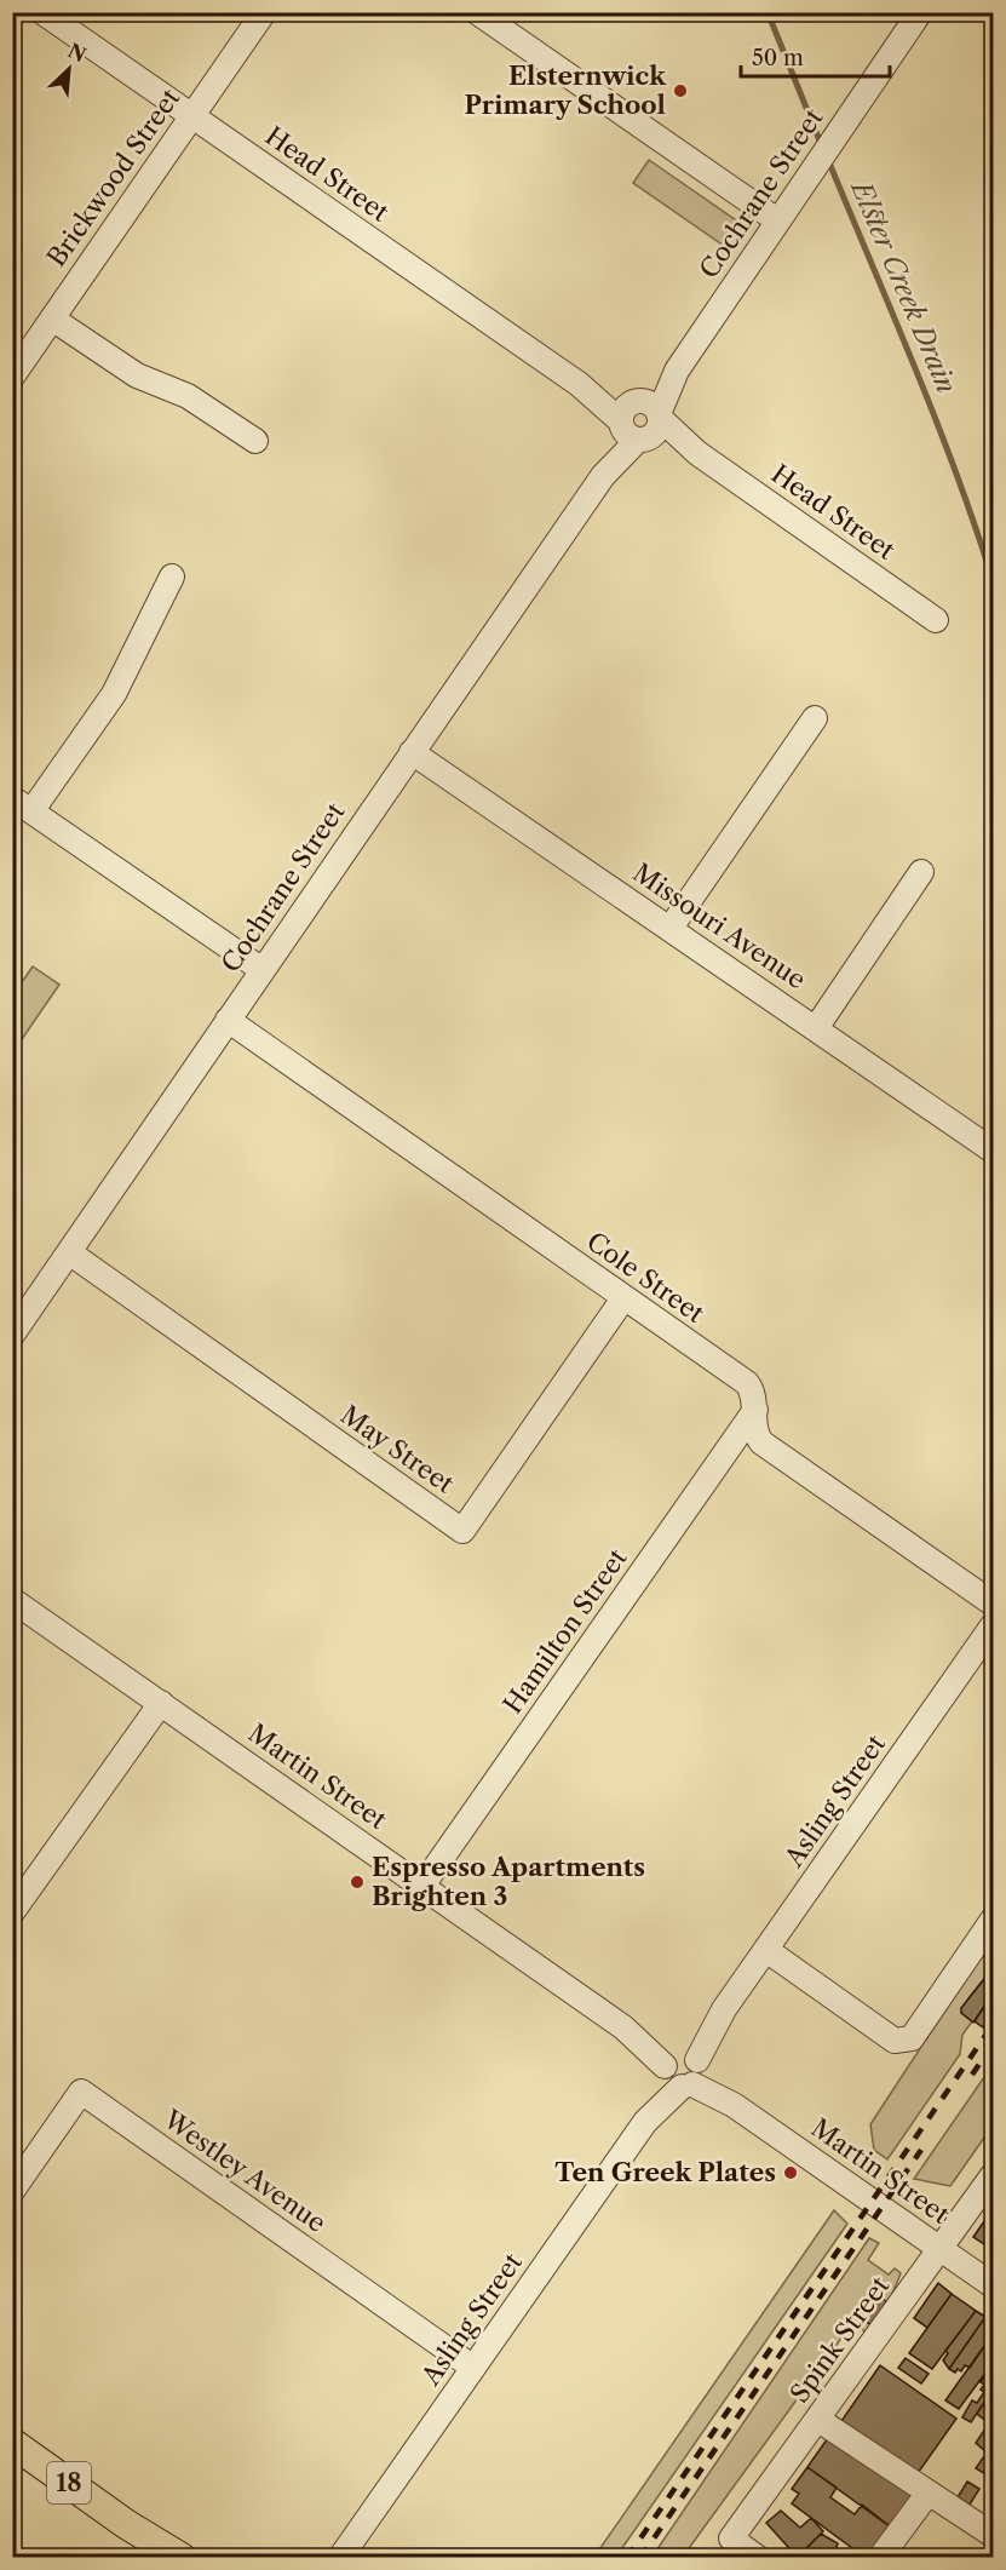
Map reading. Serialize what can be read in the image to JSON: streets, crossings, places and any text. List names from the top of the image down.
{
  "streets": {
    "main road": ["18"],
    "street": [
      "Head Street",
      "Brickwood Street",
      "Cochrane Street",
      "Missouri Avenue",
      "Cole Street",
      "May Street",
      "Hamilton Street",
      "Martin Street",
      "Asling Street",
      "Westley Avenue",
      "Spink Street"
    ]
  },
  "crossings": [
    ["Head Street", "Brickwood Street"],
    ["Head Street", "Cochrane Street"],
    ["Cochrane Street", "Missouri Avenue"],
    ["Cochrane Street", "Cole Street"],
    ["Cochrane Street", "May Street"],
    ["Cole Street", "May Street"],
    ["Cole Street", "Hamilton Street"],
    ["Hamilton Street", "Martin Street"],
    ["Martin Street", "Asling Street"],
    ["Martin Street", "Spink Street"],
    ["Asling Street", "Westley Avenue"]
  ],
  "water": ["Elster Creek Drain"],
  "places": ["Elsternwick Primary School", "Espresso Apartments Brighten 3", "Ten Greek Plates"],
  "scale_bar": "50 m",
  "north": "top right"
}
